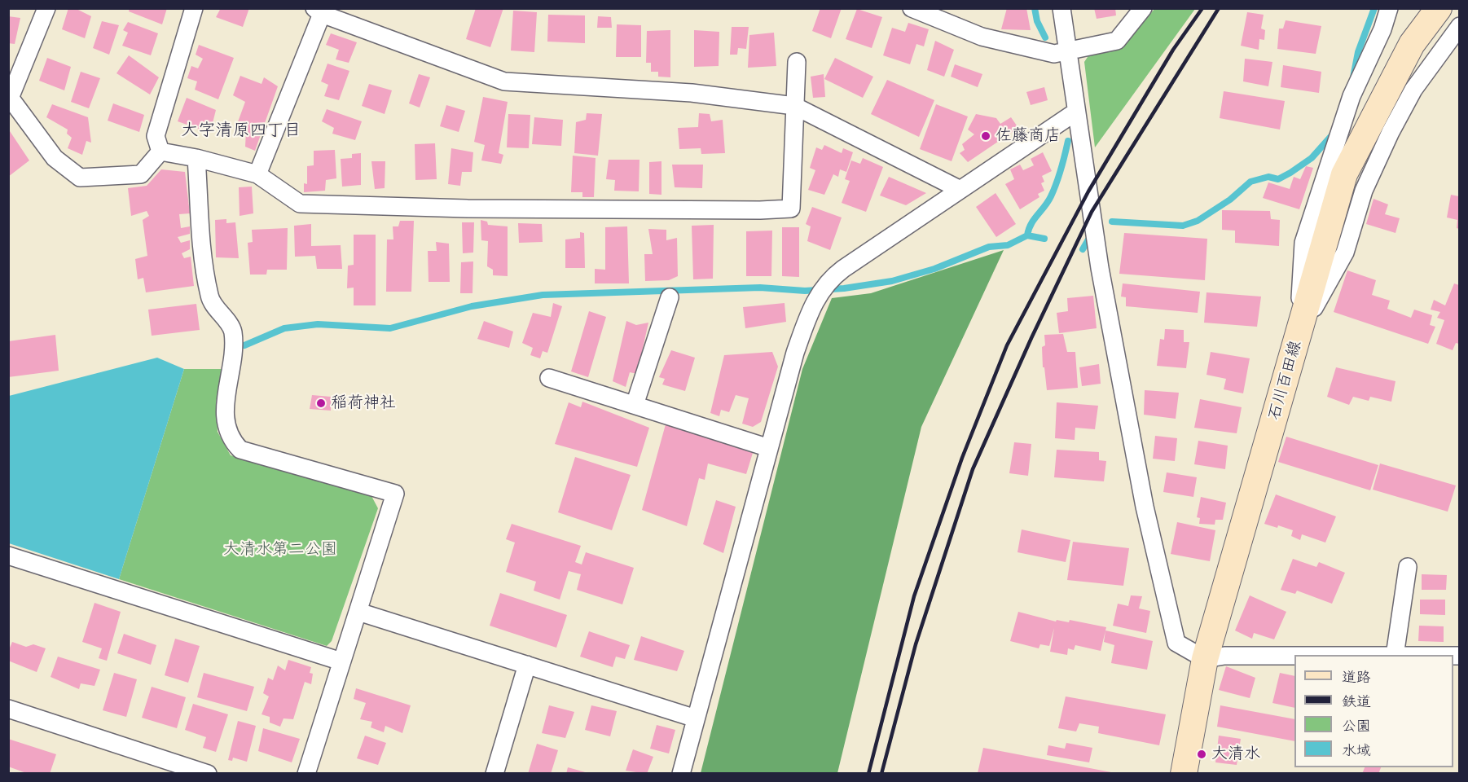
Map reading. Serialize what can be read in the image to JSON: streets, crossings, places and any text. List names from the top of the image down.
{
  "streets": {
    "main road": ["石川百田線"]
  },
  "districts": ["大字清原四丁目"],
  "parks": ["大清水第二公園"],
  "places": ["佐藤商店", "稲荷神社", "大清水"],
  "legend": [
    "道路",
    "鉄道",
    "公園",
    "水域"
  ]
}
